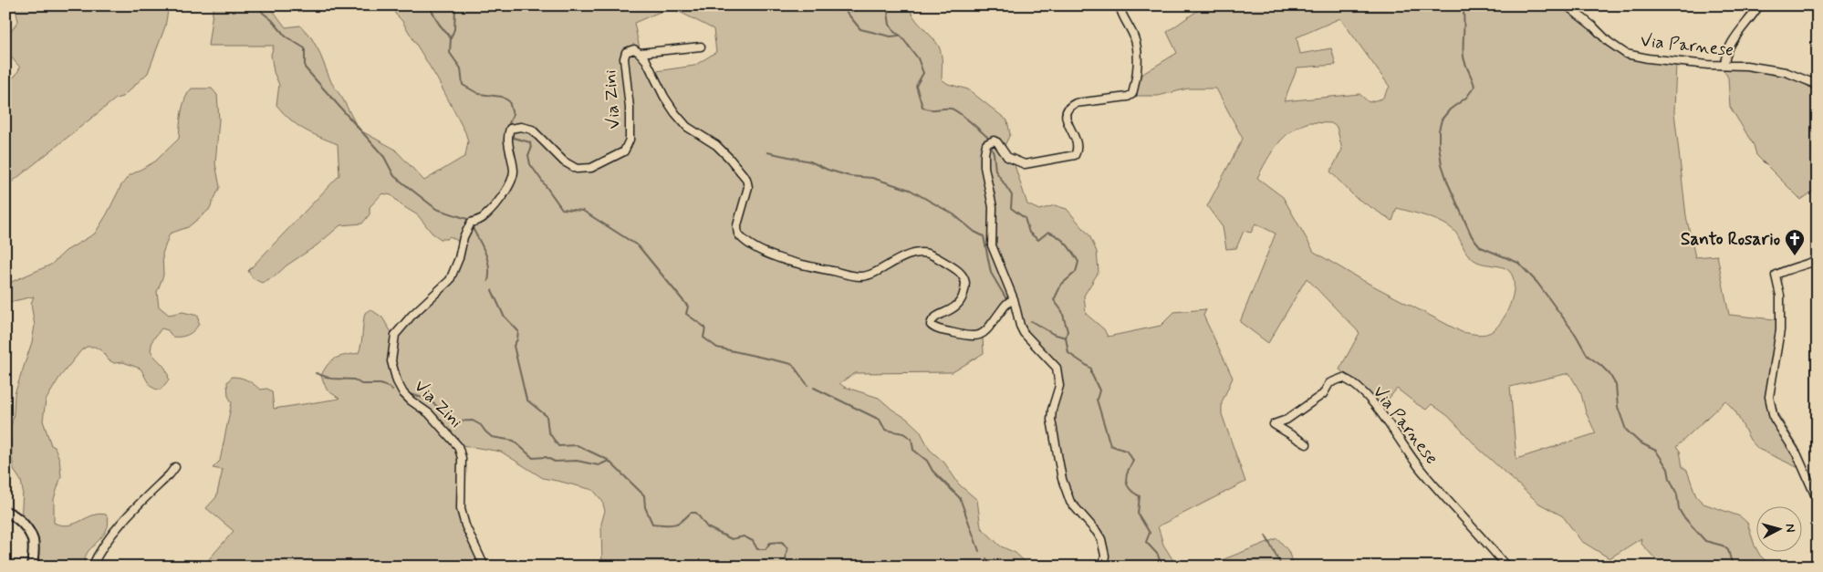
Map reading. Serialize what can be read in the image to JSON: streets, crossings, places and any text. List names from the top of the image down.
{
  "streets": {
    "street": ["Via Parnese", "Via Zini"]
  },
  "places": {
    "church": ["Santo Rosario"]
  },
  "north": "right"
}
